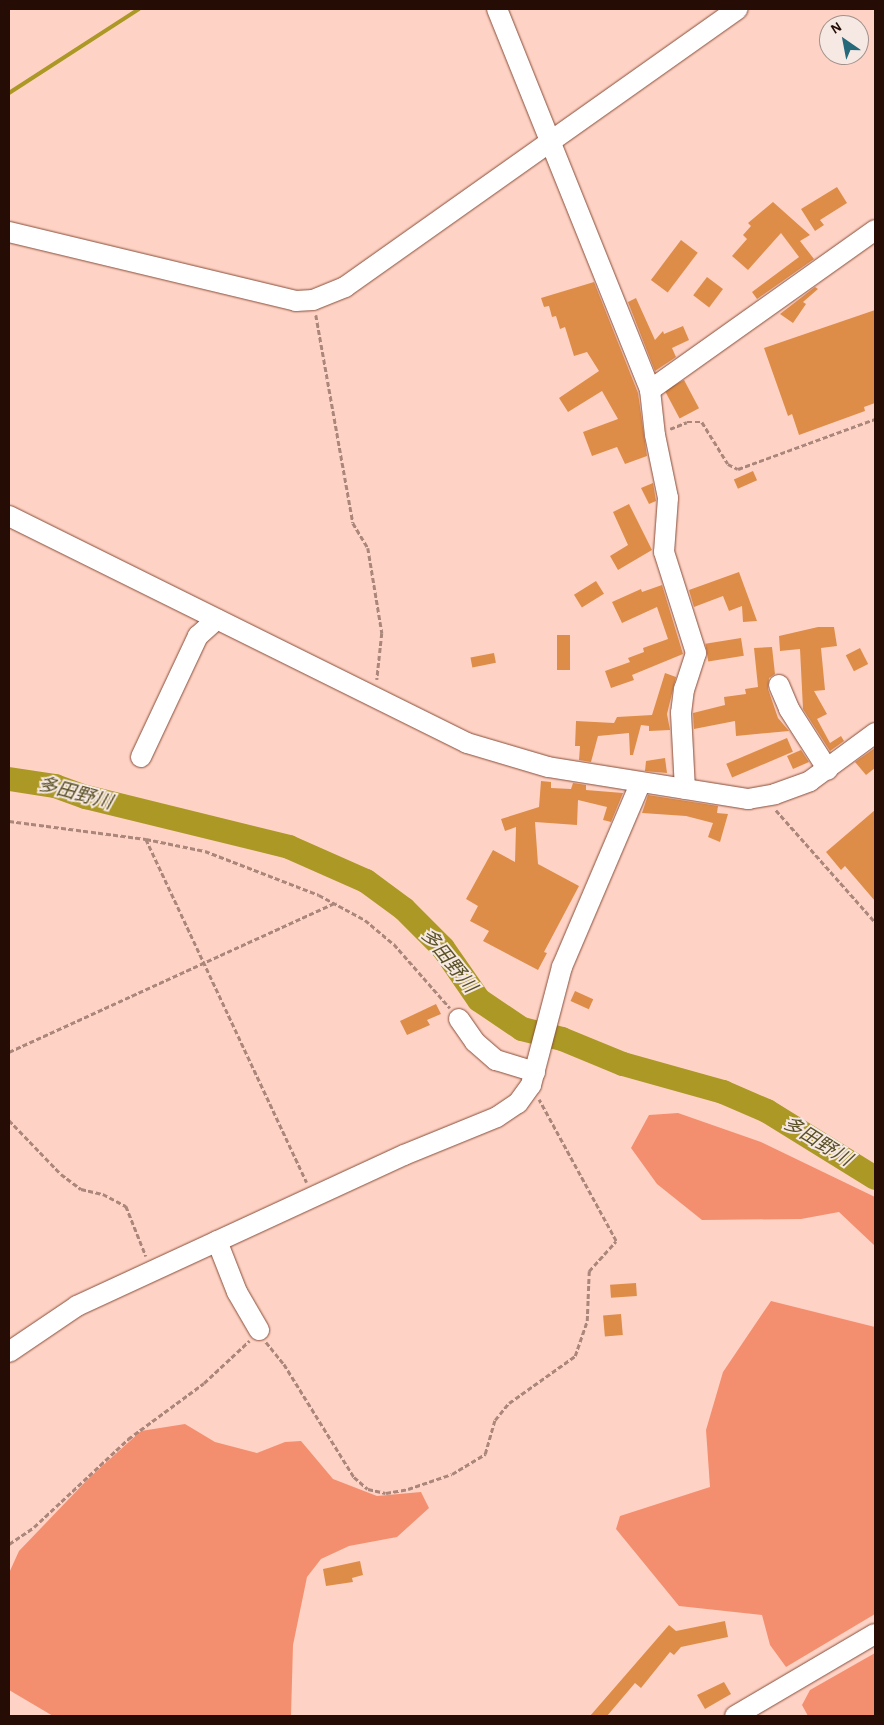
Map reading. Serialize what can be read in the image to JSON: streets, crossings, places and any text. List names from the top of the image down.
{
  "water": ["多田野川"],
  "north": "top left"
}
